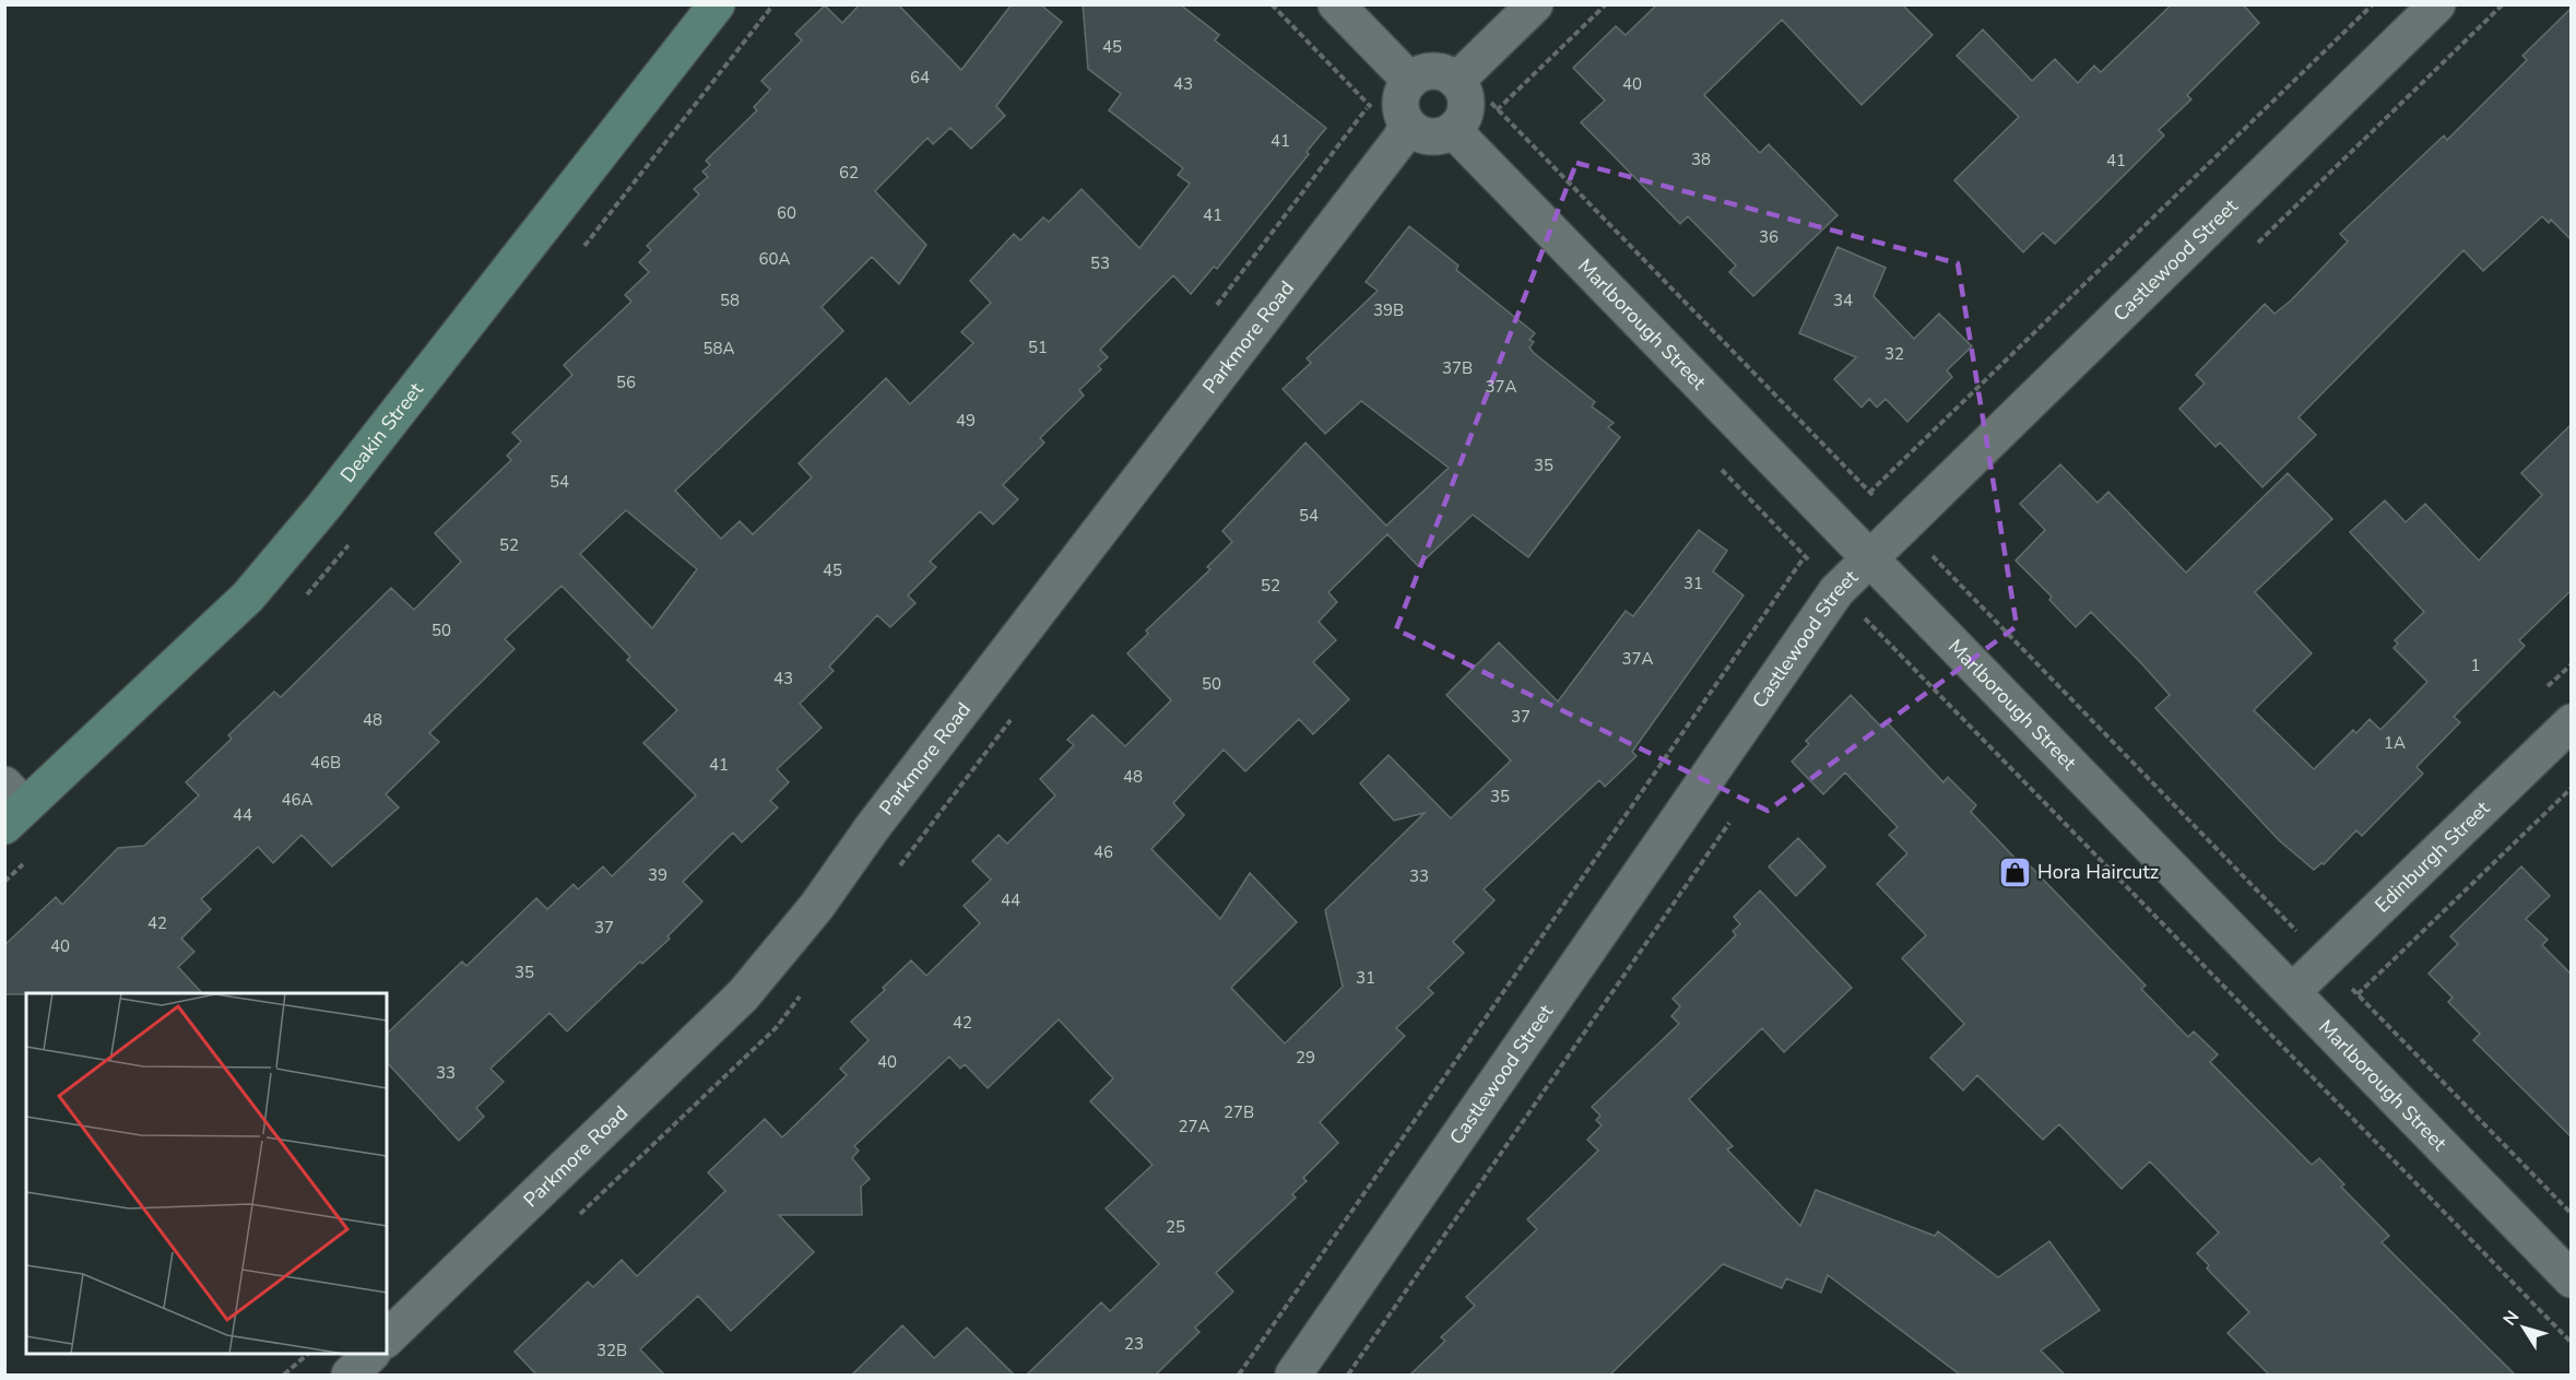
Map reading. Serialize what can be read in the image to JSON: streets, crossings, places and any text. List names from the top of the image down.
{
  "streets": {
    "street": [
      "Castlewood Street",
      "Marlborough Street",
      "Parkmore Road",
      "Deakin Street",
      "Edinburgh Street"
    ]
  },
  "crossings": [
    ["Castlewood Street", "Marlborough Street"],
    ["Marlborough Street", "Parkmore Road"],
    ["Marlborough Street", "Edinburgh Street"]
  ],
  "places": {
    "shop": ["Hora Haircutz"]
  },
  "house_numbers": [
    "45",
    "64",
    "43",
    "40",
    "41",
    "38",
    "41",
    "62",
    "60",
    "41",
    "36",
    "60A",
    "53",
    "58",
    "34",
    "39B",
    "51",
    "58A",
    "32",
    "37B",
    "56",
    "37A",
    "49",
    "35",
    "54",
    "54",
    "52",
    "45",
    "31",
    "52",
    "50",
    "37A",
    "1",
    "43",
    "50",
    "37",
    "48",
    "1A",
    "46B",
    "41",
    "48",
    "35",
    "46A",
    "44",
    "46",
    "39",
    "33",
    "44",
    "42",
    "37",
    "40",
    "35",
    "31",
    "42",
    "29",
    "40",
    "33",
    "27B",
    "27A",
    "25",
    "23",
    "32B"
  ],
  "north": "top left"
}
